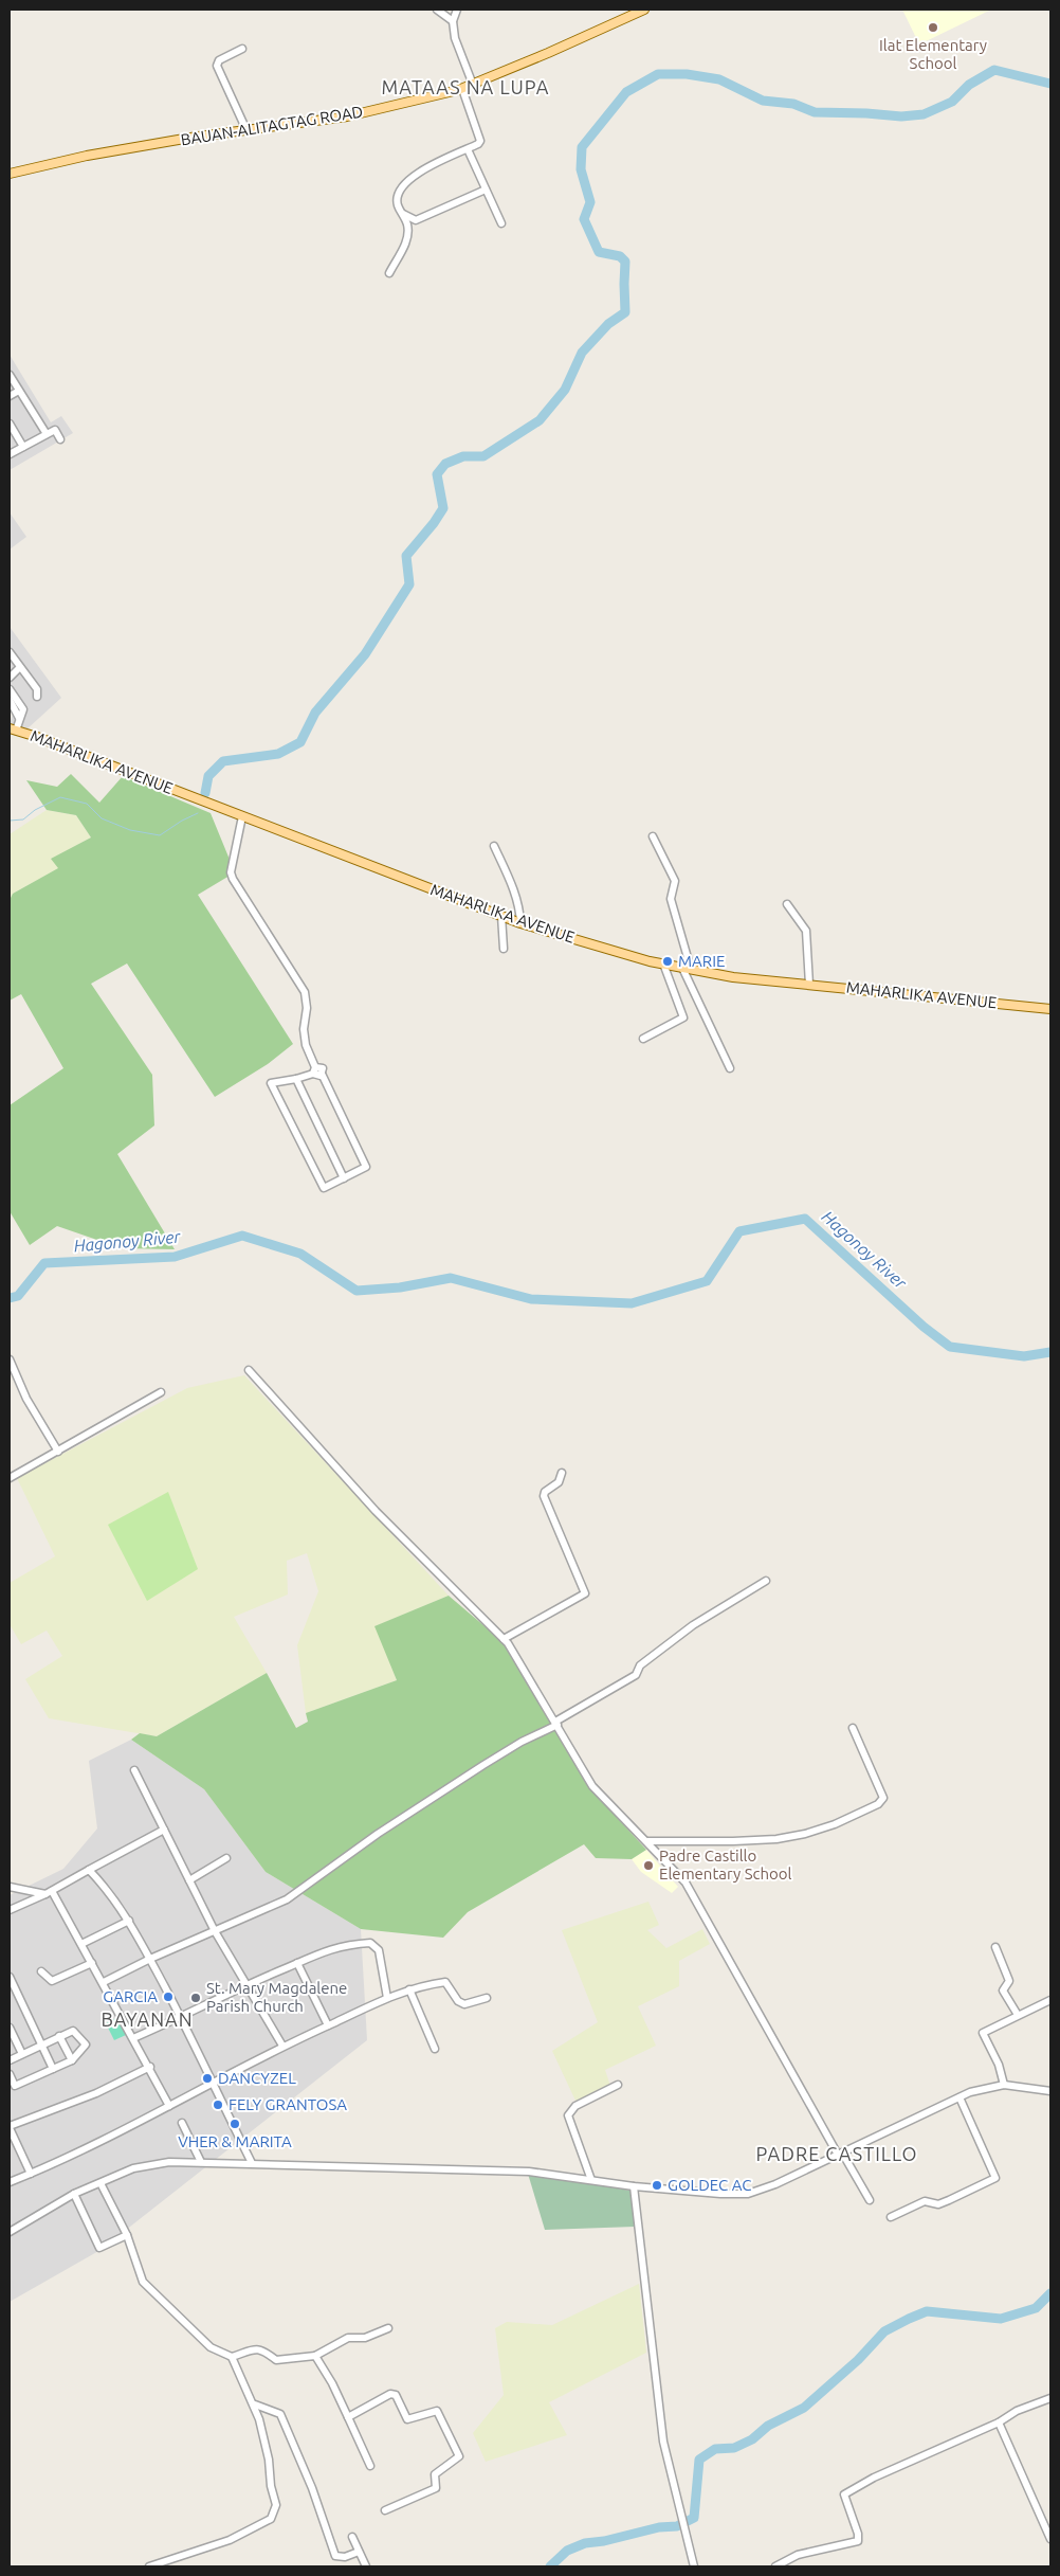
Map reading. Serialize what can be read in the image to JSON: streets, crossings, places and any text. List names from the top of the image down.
{
  "streets": {
    "main road": ["BAUAN-ALITAGTAG ROAD", "MAHARLIKA AVENUE"]
  },
  "districts": ["MATAAS NA LUPA", "BAYANAN", "PADRE CASTILLO"],
  "water": ["Hagonoy River"],
  "places": [
    "Ilat Elementary School",
    "MARIE",
    "Padre Castillo Elementary School",
    "GARCIA",
    "St. Mary Magdalene Parish Church",
    "DANCYZEL",
    "FELY GRANTOSA",
    "VHER & MARITA",
    "GOLDEC AC"
  ]
}
